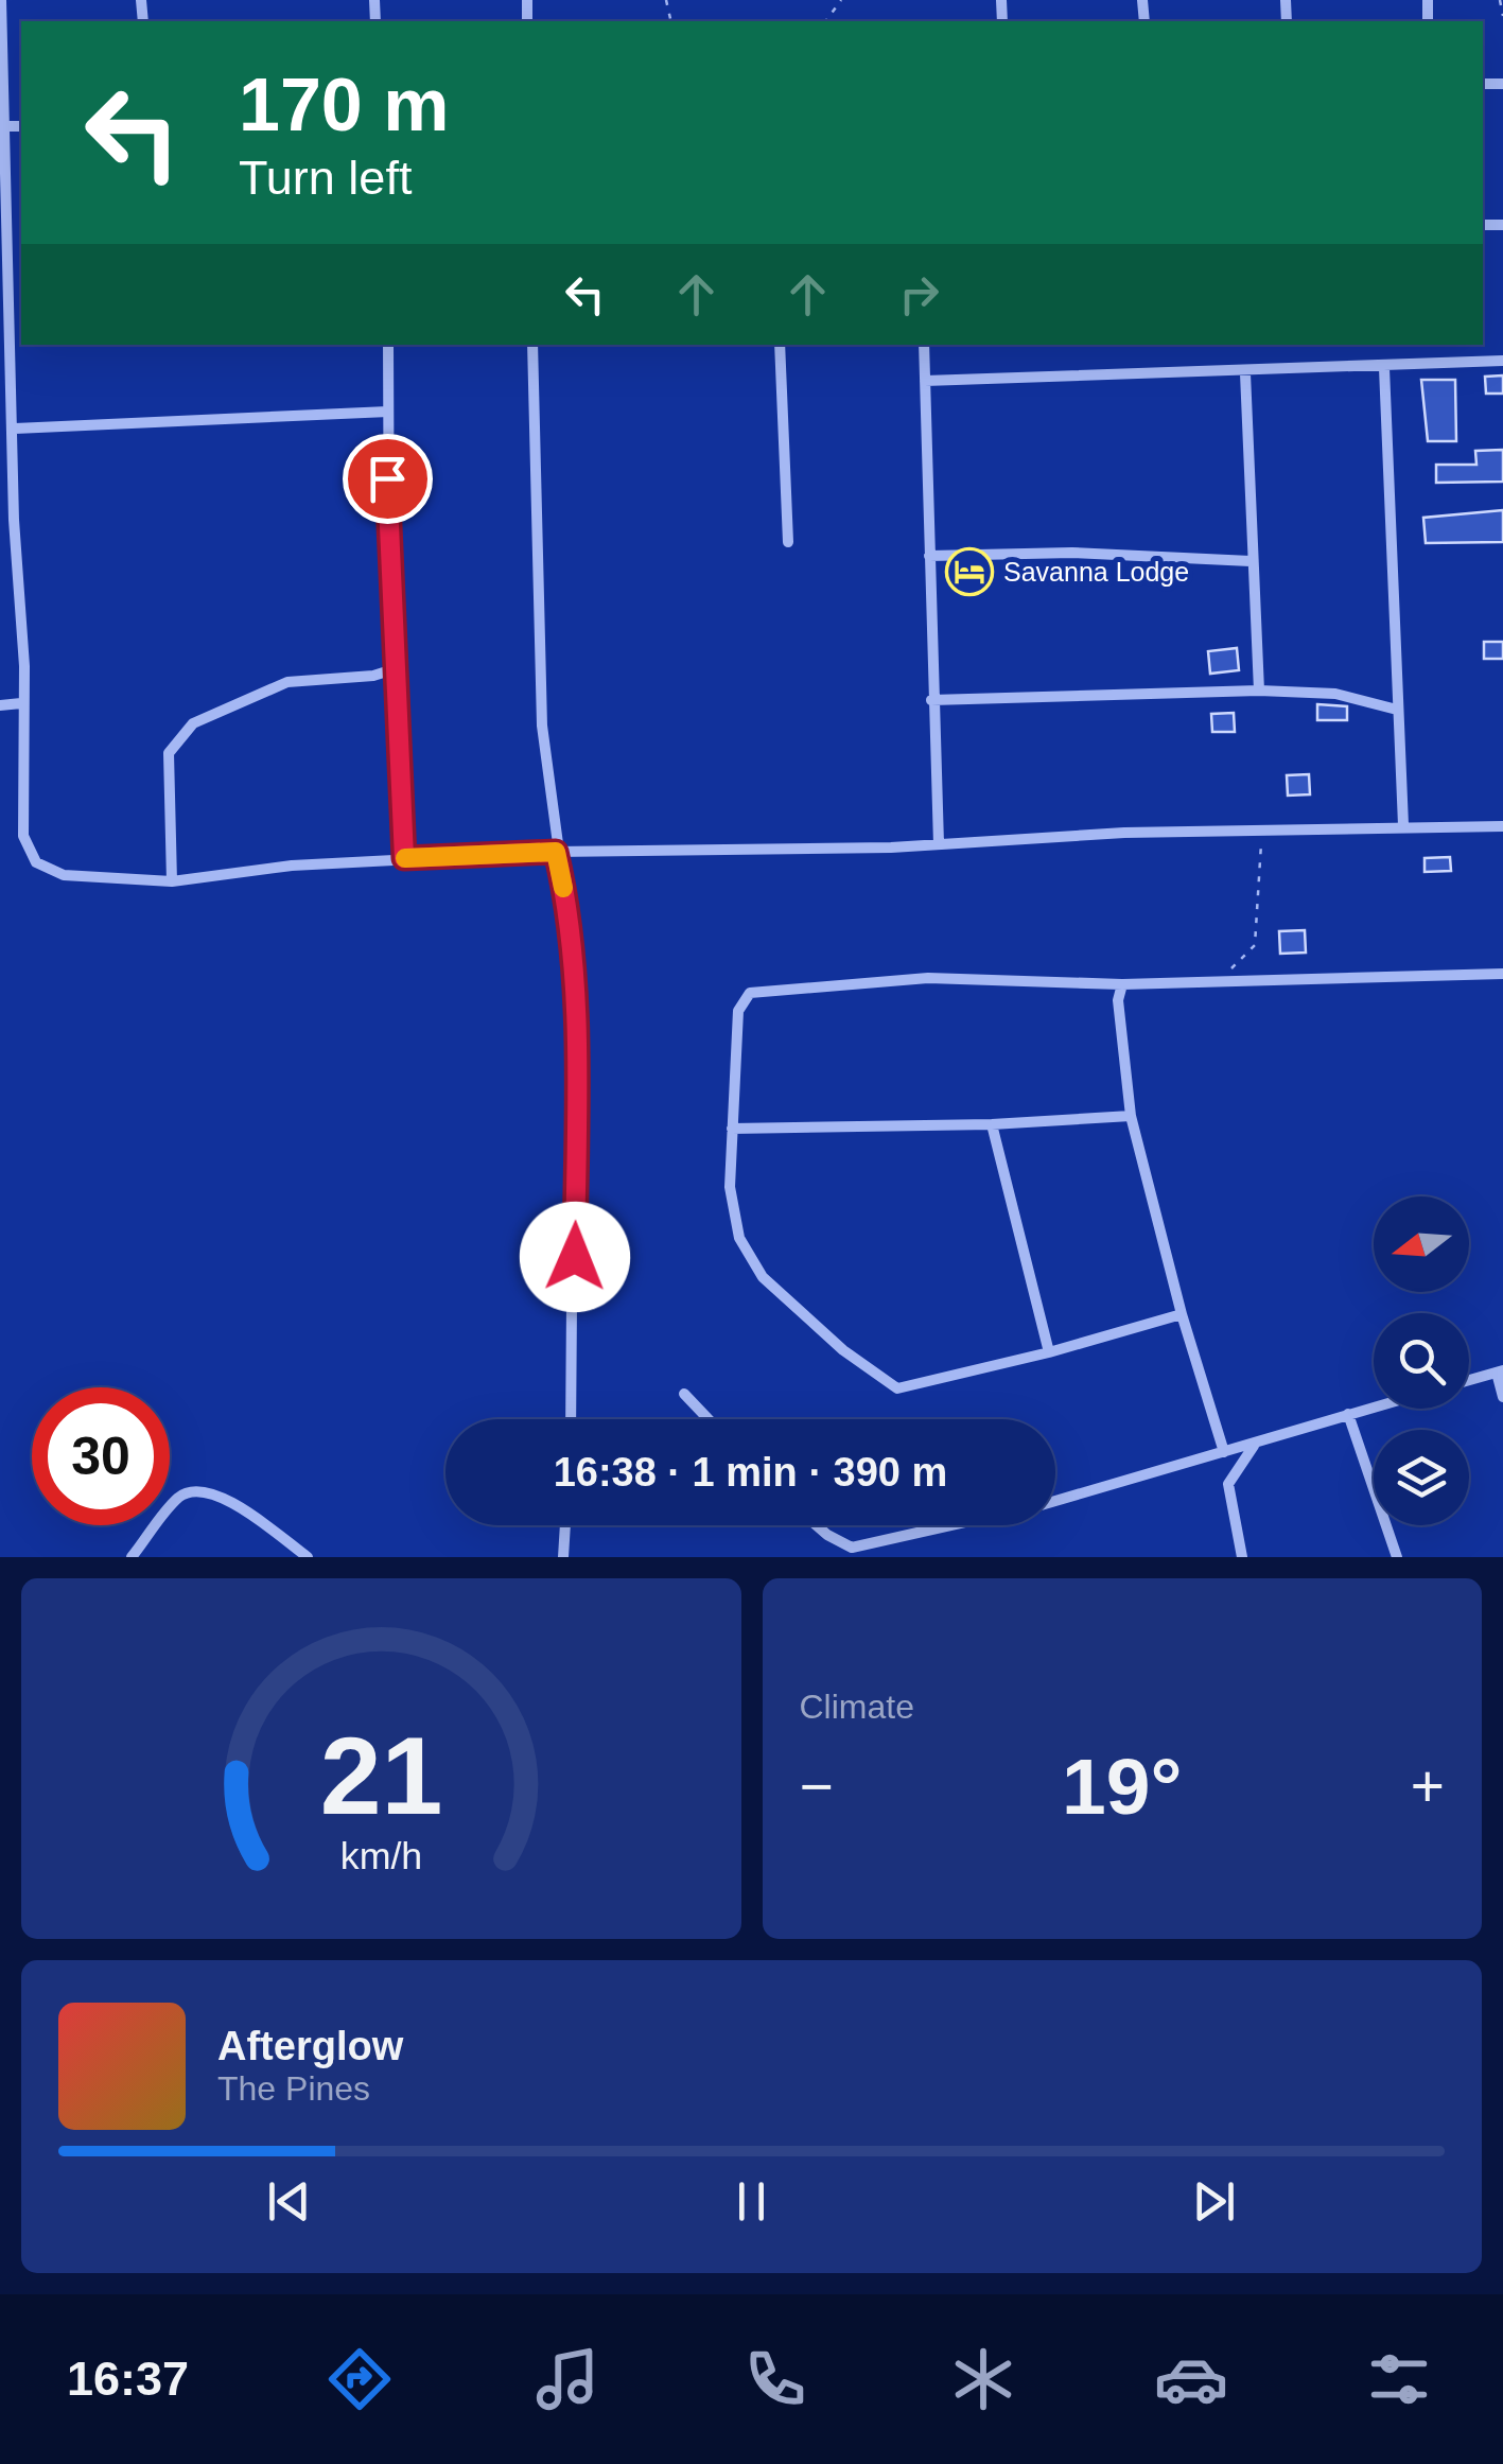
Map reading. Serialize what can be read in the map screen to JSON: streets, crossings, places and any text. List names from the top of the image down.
{
  "places": {
    "hotel": ["Savanna Lodge"]
  },
  "north": "left",
  "page": {
    "turn": ["170 m", "Turn left"],
    "limit": "30",
    "trip": "16:38 · 1 min · 390 m",
    "tile": "Climate",
    "heat": ["−", "19°", "+"],
    "song": ["Afterglow", "The Pines"],
    "tabs": "16:37",
    "gauge": ["21", "km/h"]
  }
}
